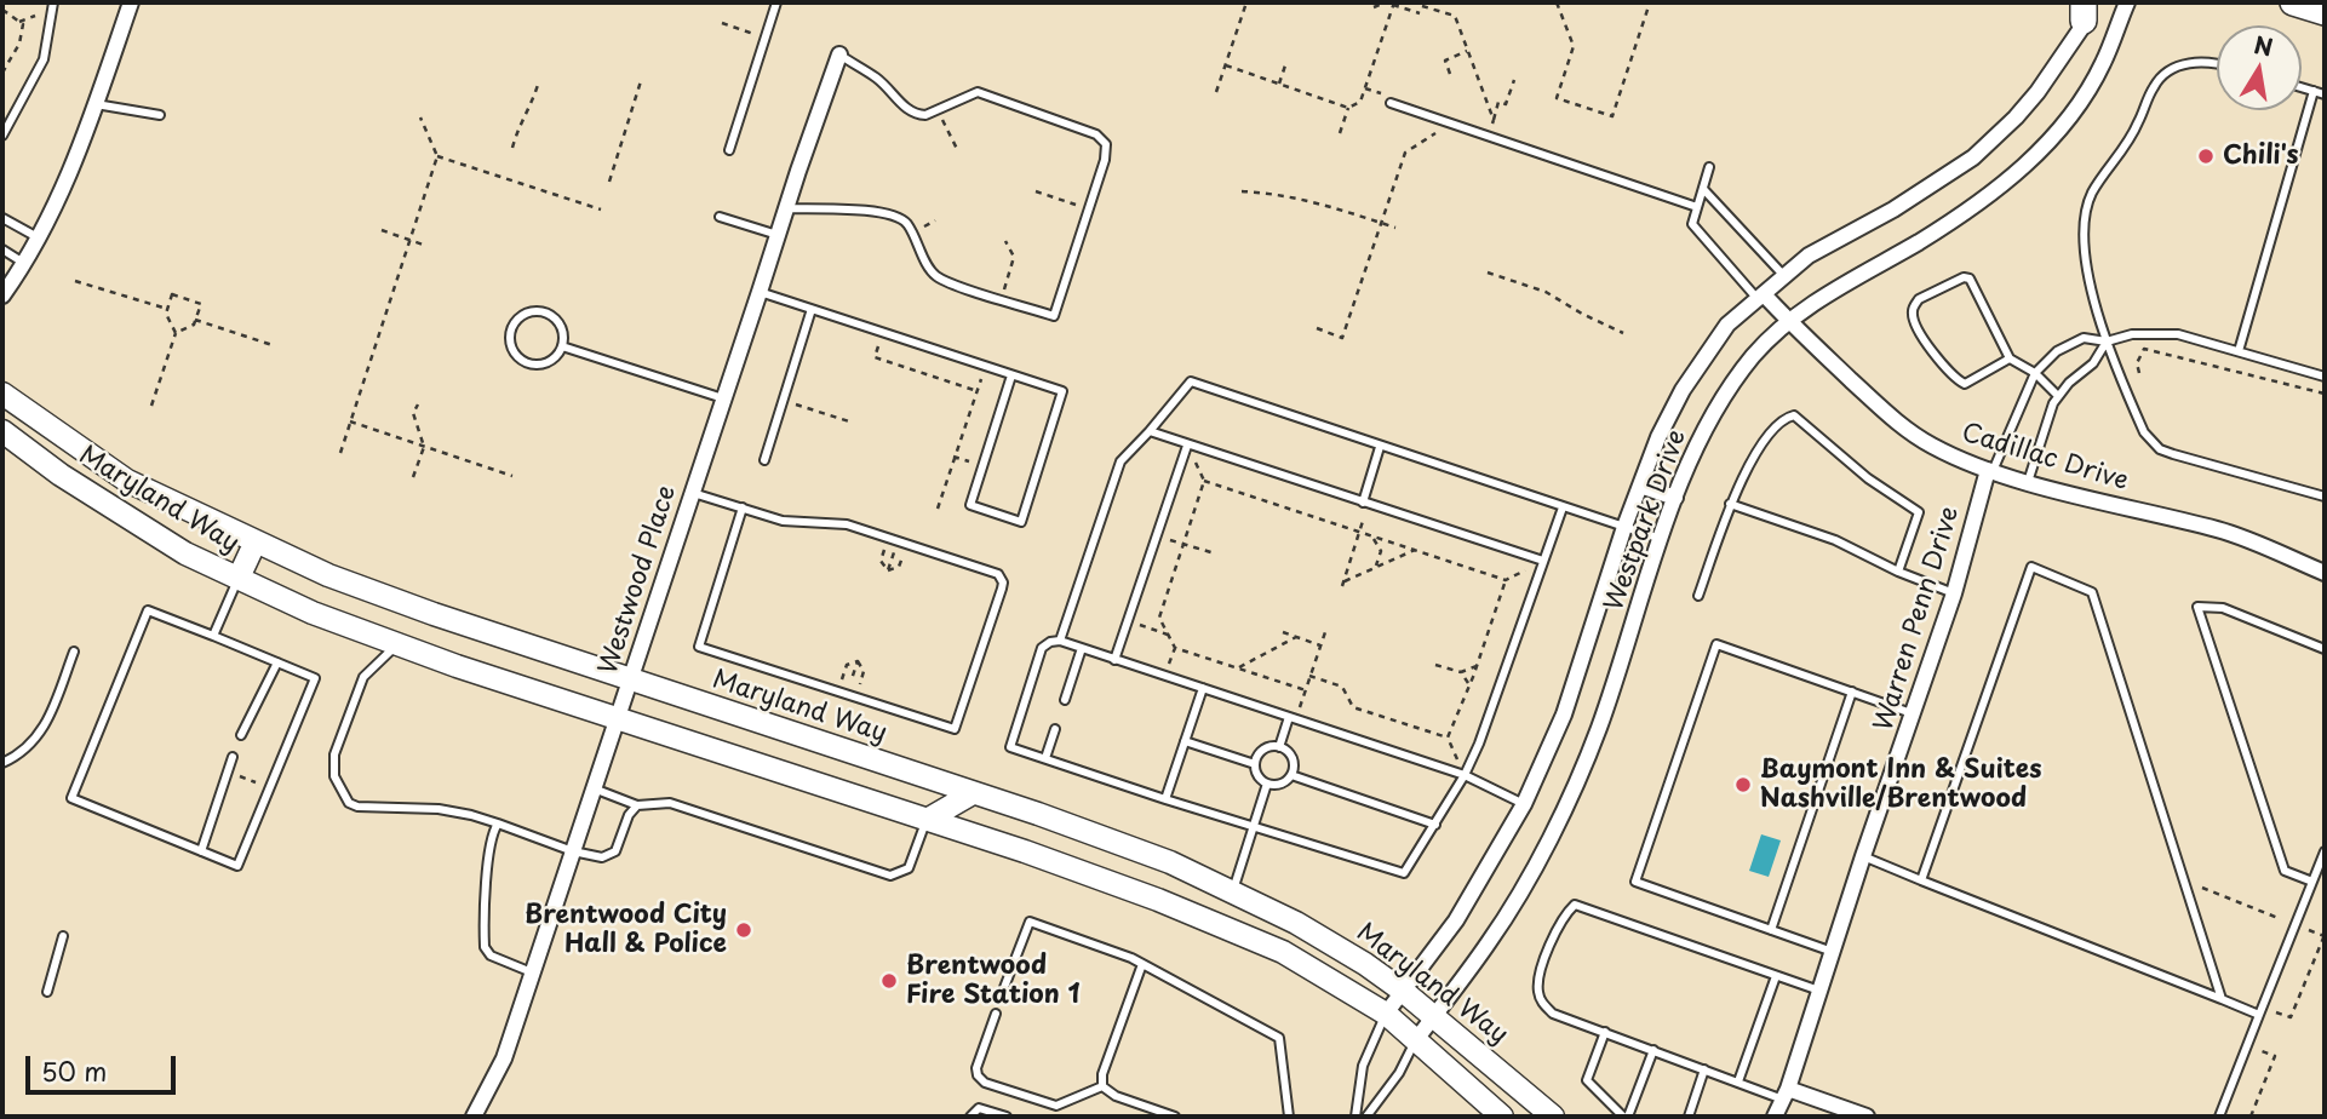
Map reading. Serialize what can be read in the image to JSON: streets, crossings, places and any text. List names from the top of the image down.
{
  "streets": {
    "main road": ["Maryland Way"],
    "street": [
      "Cadillac Drive",
      "Westpark Drive",
      "Westwood Place",
      "Warren Penn Drive"
    ]
  },
  "crossings": [
    ["Cadillac Drive", "Westpark Drive"],
    ["Cadillac Drive", "Warren Penn Drive"],
    ["Maryland Way", "Westpark Drive"],
    ["Maryland Way", "Westwood Place"]
  ],
  "places": [
    "Chili's",
    "Baymont Inn & Suites Nashville/Brentwood",
    "Brentwood City Hall & Police",
    "Brentwood Fire Station 1"
  ],
  "scale_bar": "50 m",
  "north": "top"
}
